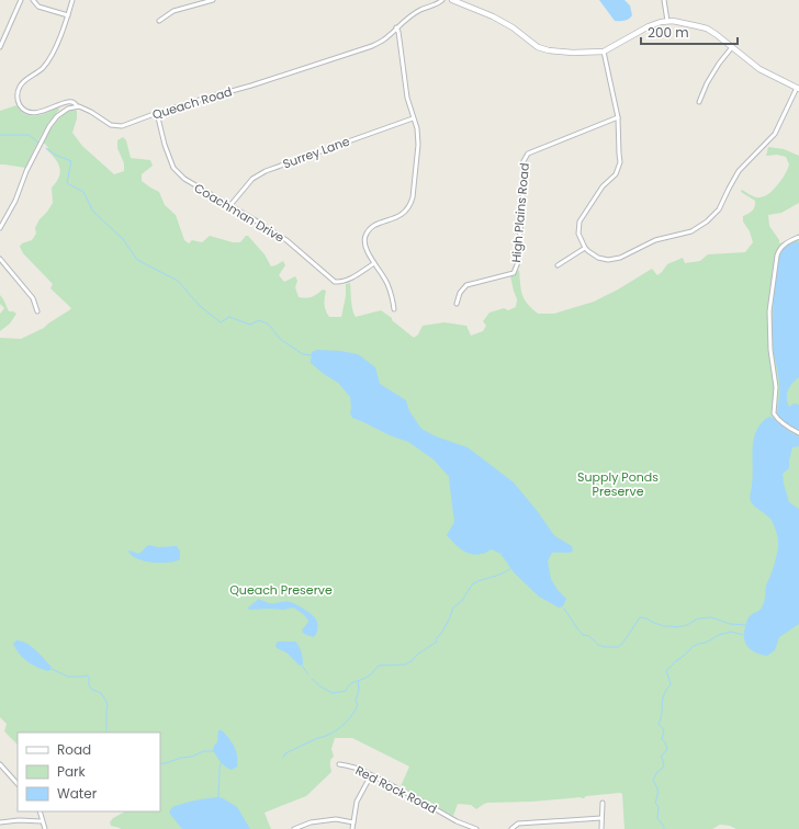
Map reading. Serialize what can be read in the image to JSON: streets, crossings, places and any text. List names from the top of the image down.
{
  "streets": {
    "street": [
      "Queach Road",
      "Surrey Lane",
      "Coachman Drive",
      "High Plains Road",
      "Red Rock Road"
    ]
  },
  "crossings": [
    ["Queach Road", "Coachman Drive"],
    ["Surrey Lane", "Coachman Drive"]
  ],
  "parks": ["Supply Ponds Preserve", "Queach Preserve"],
  "legend": ["Road", "Park", "Water"],
  "scale_bar": "200 m"
}
